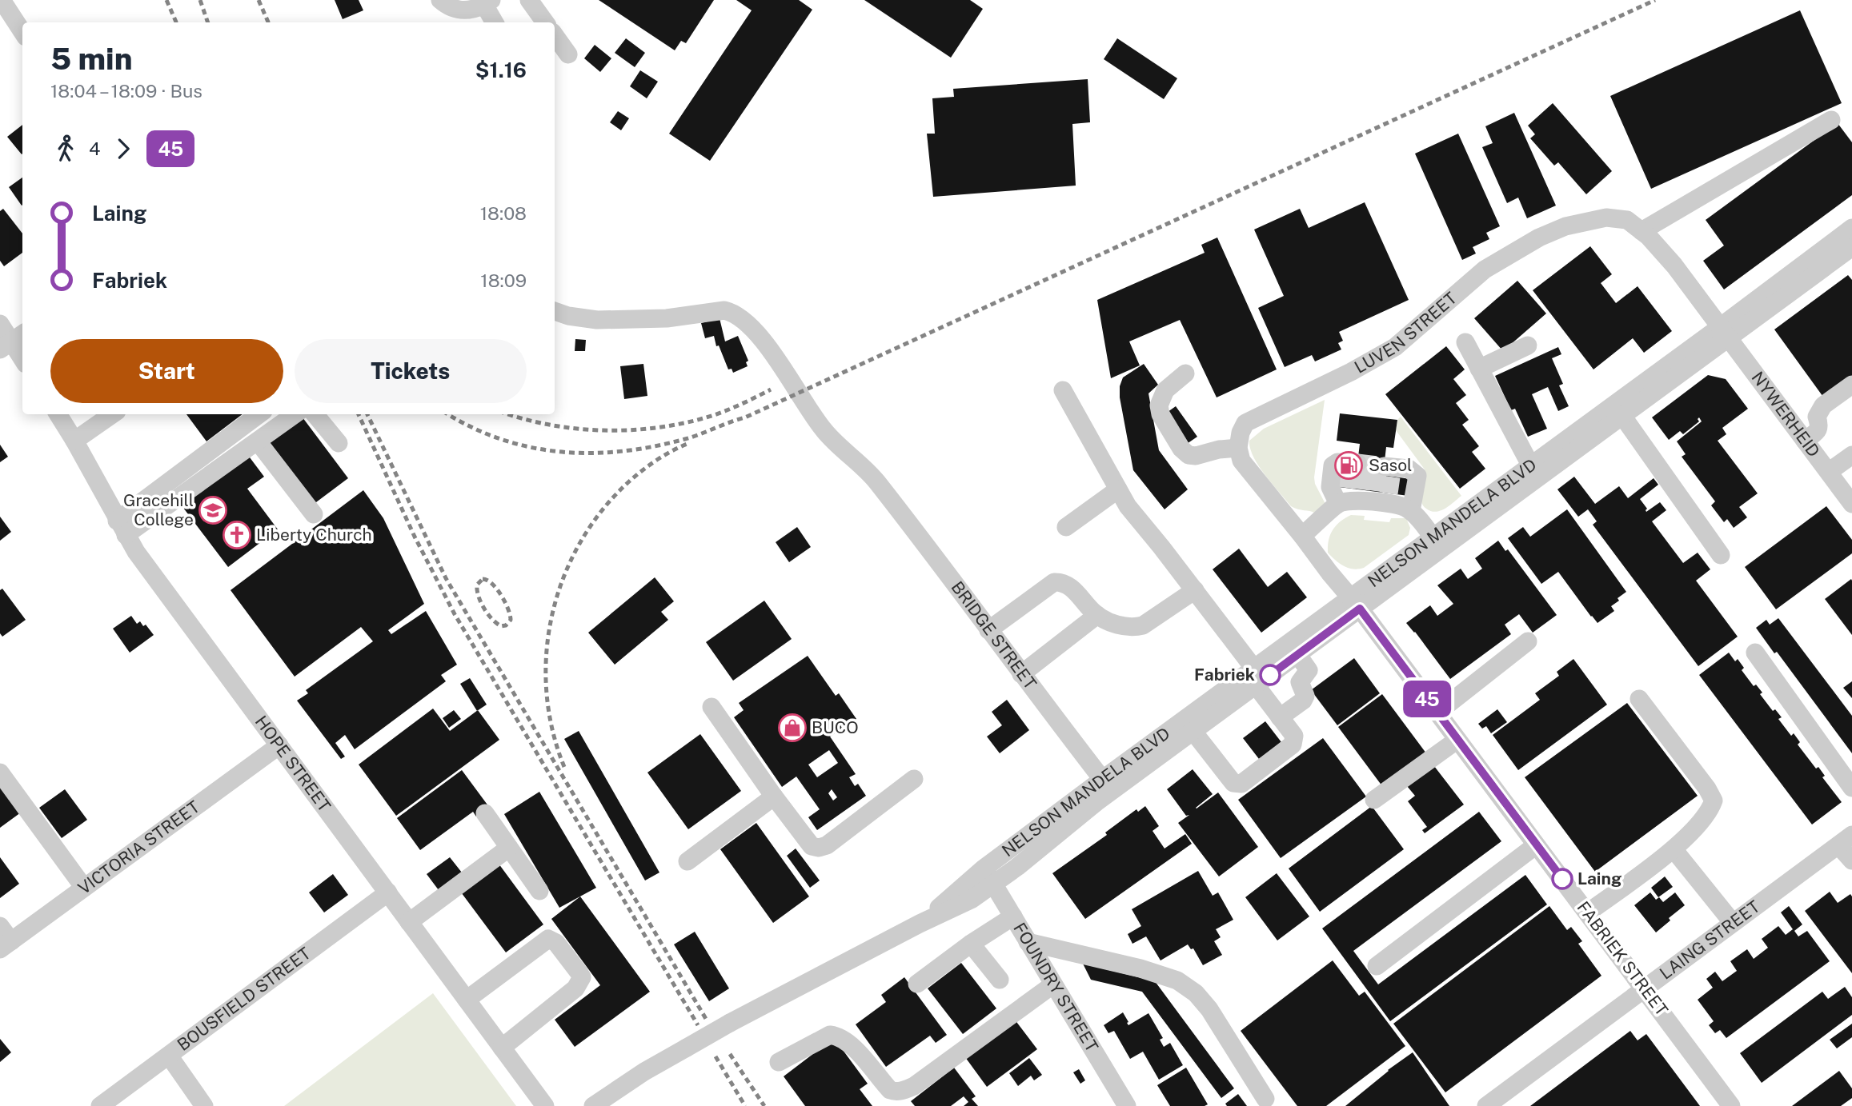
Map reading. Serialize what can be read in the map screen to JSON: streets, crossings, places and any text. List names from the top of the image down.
{
  "streets": {
    "street": [
      "LUVEN STREET",
      "NYWERHEID",
      "NELSON MANDELA BLVD",
      "BRIDGE STREET",
      "HOPE STREET",
      "VICTORIA STREET",
      "LAING STREET",
      "FABRIEK STREET",
      "FOUNDRY STREET",
      "BOUSFIELD STREET"
    ]
  },
  "crossings": [
    ["LUVEN STREET", "NYWERHEID"],
    ["LUVEN STREET", "NELSON MANDELA BLVD"],
    ["NYWERHEID", "NELSON MANDELA BLVD"],
    ["NELSON MANDELA BLVD", "BRIDGE STREET"],
    ["NELSON MANDELA BLVD", "FABRIEK STREET"],
    ["NELSON MANDELA BLVD", "FOUNDRY STREET"],
    ["HOPE STREET", "VICTORIA STREET"],
    ["HOPE STREET", "BOUSFIELD STREET"],
    ["LAING STREET", "FABRIEK STREET"]
  ],
  "places": {
    "fuel station": ["Sasol"],
    "school or university": ["Gracehill College"],
    "church": ["Liberty Church"],
    "other": ["Fabriek", "Laing"],
    "shop": ["BUCO"]
  },
  "lines": ["bus line 45"],
  "page": {
    "on_map": "45",
    "heading": ["5 min", "18:04 – 18:09 · Bus", "$1.16"],
    "legs": ["4", "45"],
    "list": [
      {
        "name": "Laing",
        "value": "18:08"
      },
      {
        "name": "Fabriek",
        "value": "18:09"
      }
    ],
    "buttons": ["Start", "Tickets"]
  }
}
